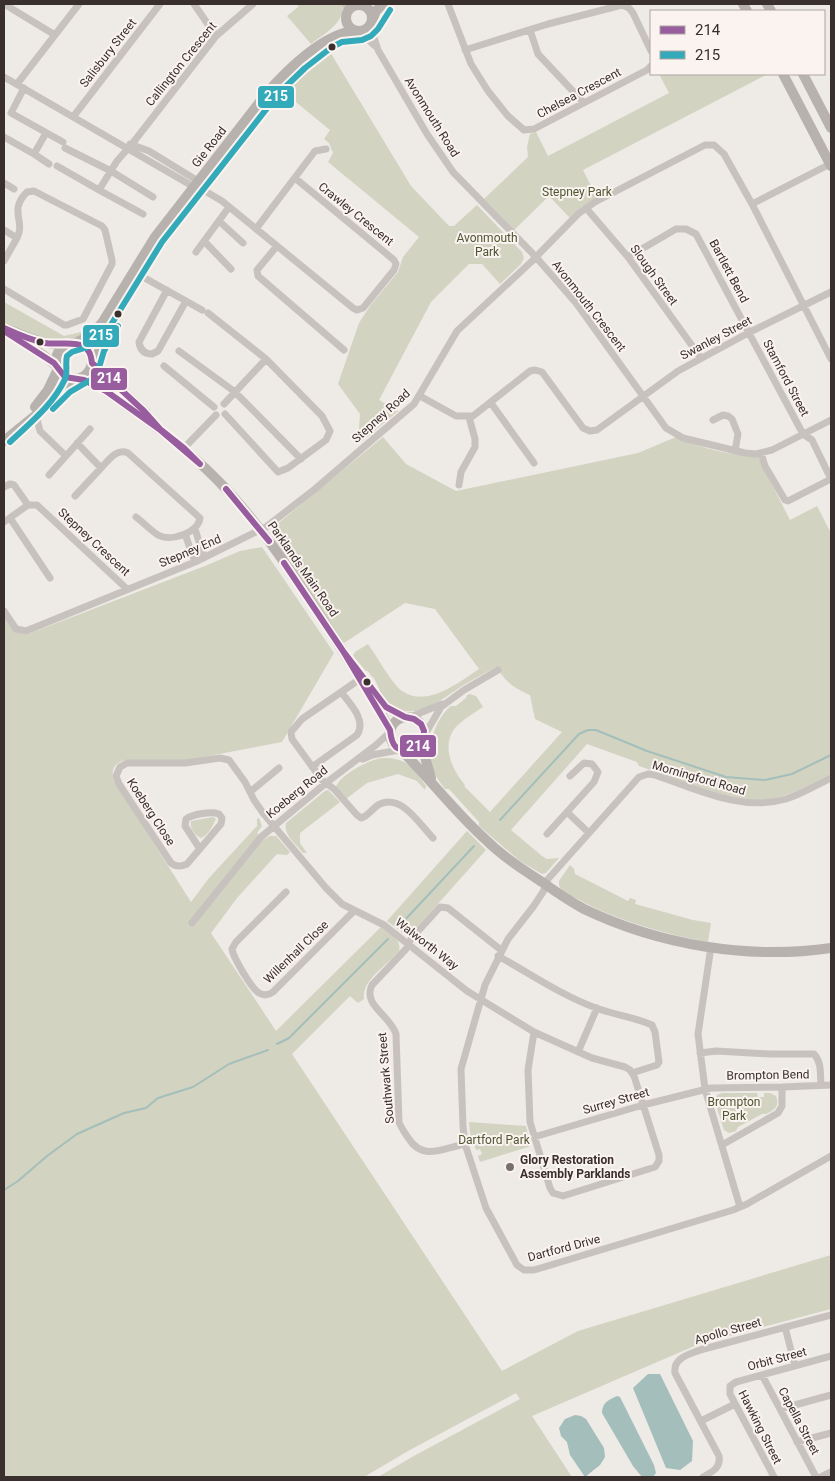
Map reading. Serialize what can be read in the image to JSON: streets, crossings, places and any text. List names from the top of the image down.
{
  "streets": {
    "street": [
      "Salisbury Street",
      "Callington Crescent",
      "Chelsea Crescent",
      "Avonmouth Road",
      "Gie Road",
      "Crawley Crescent",
      "Bartlett Bend",
      "Slough Street",
      "Avonmouth Crescent",
      "Swanley Street",
      "Stamford Street",
      "Stepney Road",
      "Stepney Crescent",
      "Stepney End",
      "Parklands Main Road",
      "Morningford Road",
      "Koeberg Road",
      "Koeberg Close",
      "Walworth Way",
      "Willenhall Close",
      "Brompton Bend",
      "Southwark Street",
      "Surrey Street",
      "Dartford Drive",
      "Apollo Street",
      "Orbit Street",
      "Capella Street",
      "Hawking Street"
    ]
  },
  "crossings": [
    ["Avonmouth Road", "Gie Road"],
    ["Avonmouth Road", "Avonmouth Crescent"],
    ["Avonmouth Road", "Stepney Road"],
    ["Gie Road", "Crawley Crescent"],
    ["Gie Road", "Parklands Main Road"],
    ["Bartlett Bend", "Slough Street"],
    ["Bartlett Bend", "Swanley Street"],
    ["Bartlett Bend", "Stamford Street"],
    ["Slough Street", "Avonmouth Crescent"],
    ["Slough Street", "Swanley Street"],
    ["Avonmouth Crescent", "Swanley Street"],
    ["Avonmouth Crescent", "Stamford Street"],
    ["Avonmouth Crescent", "Stepney Road"],
    ["Swanley Street", "Stamford Street"],
    ["Stepney Road", "Stepney End"],
    ["Stepney Road", "Parklands Main Road"],
    ["Stepney Crescent", "Stepney End"],
    ["Stepney End", "Parklands Main Road"],
    ["Parklands Main Road", "Koeberg Road"],
    ["Morningford Road", "Dartford Drive"],
    ["Koeberg Road", "Koeberg Close"],
    ["Koeberg Road", "Walworth Way"],
    ["Koeberg Close", "Walworth Way"],
    ["Walworth Way", "Willenhall Close"],
    ["Walworth Way", "Southwark Street"],
    ["Walworth Way", "Dartford Drive"],
    ["Brompton Bend", "Surrey Street"],
    ["Southwark Street", "Dartford Drive"],
    ["Orbit Street", "Capella Street"],
    ["Orbit Street", "Hawking Street"]
  ],
  "parks": [
    "Stepney Park",
    "Avonmouth Park",
    "Brompton Park",
    "Dartford Park"
  ],
  "places": ["Glory Restoration Assembly Parklands"],
  "lines": ["transit line 215", "transit line 214"],
  "legend": ["214", "215"]
}
